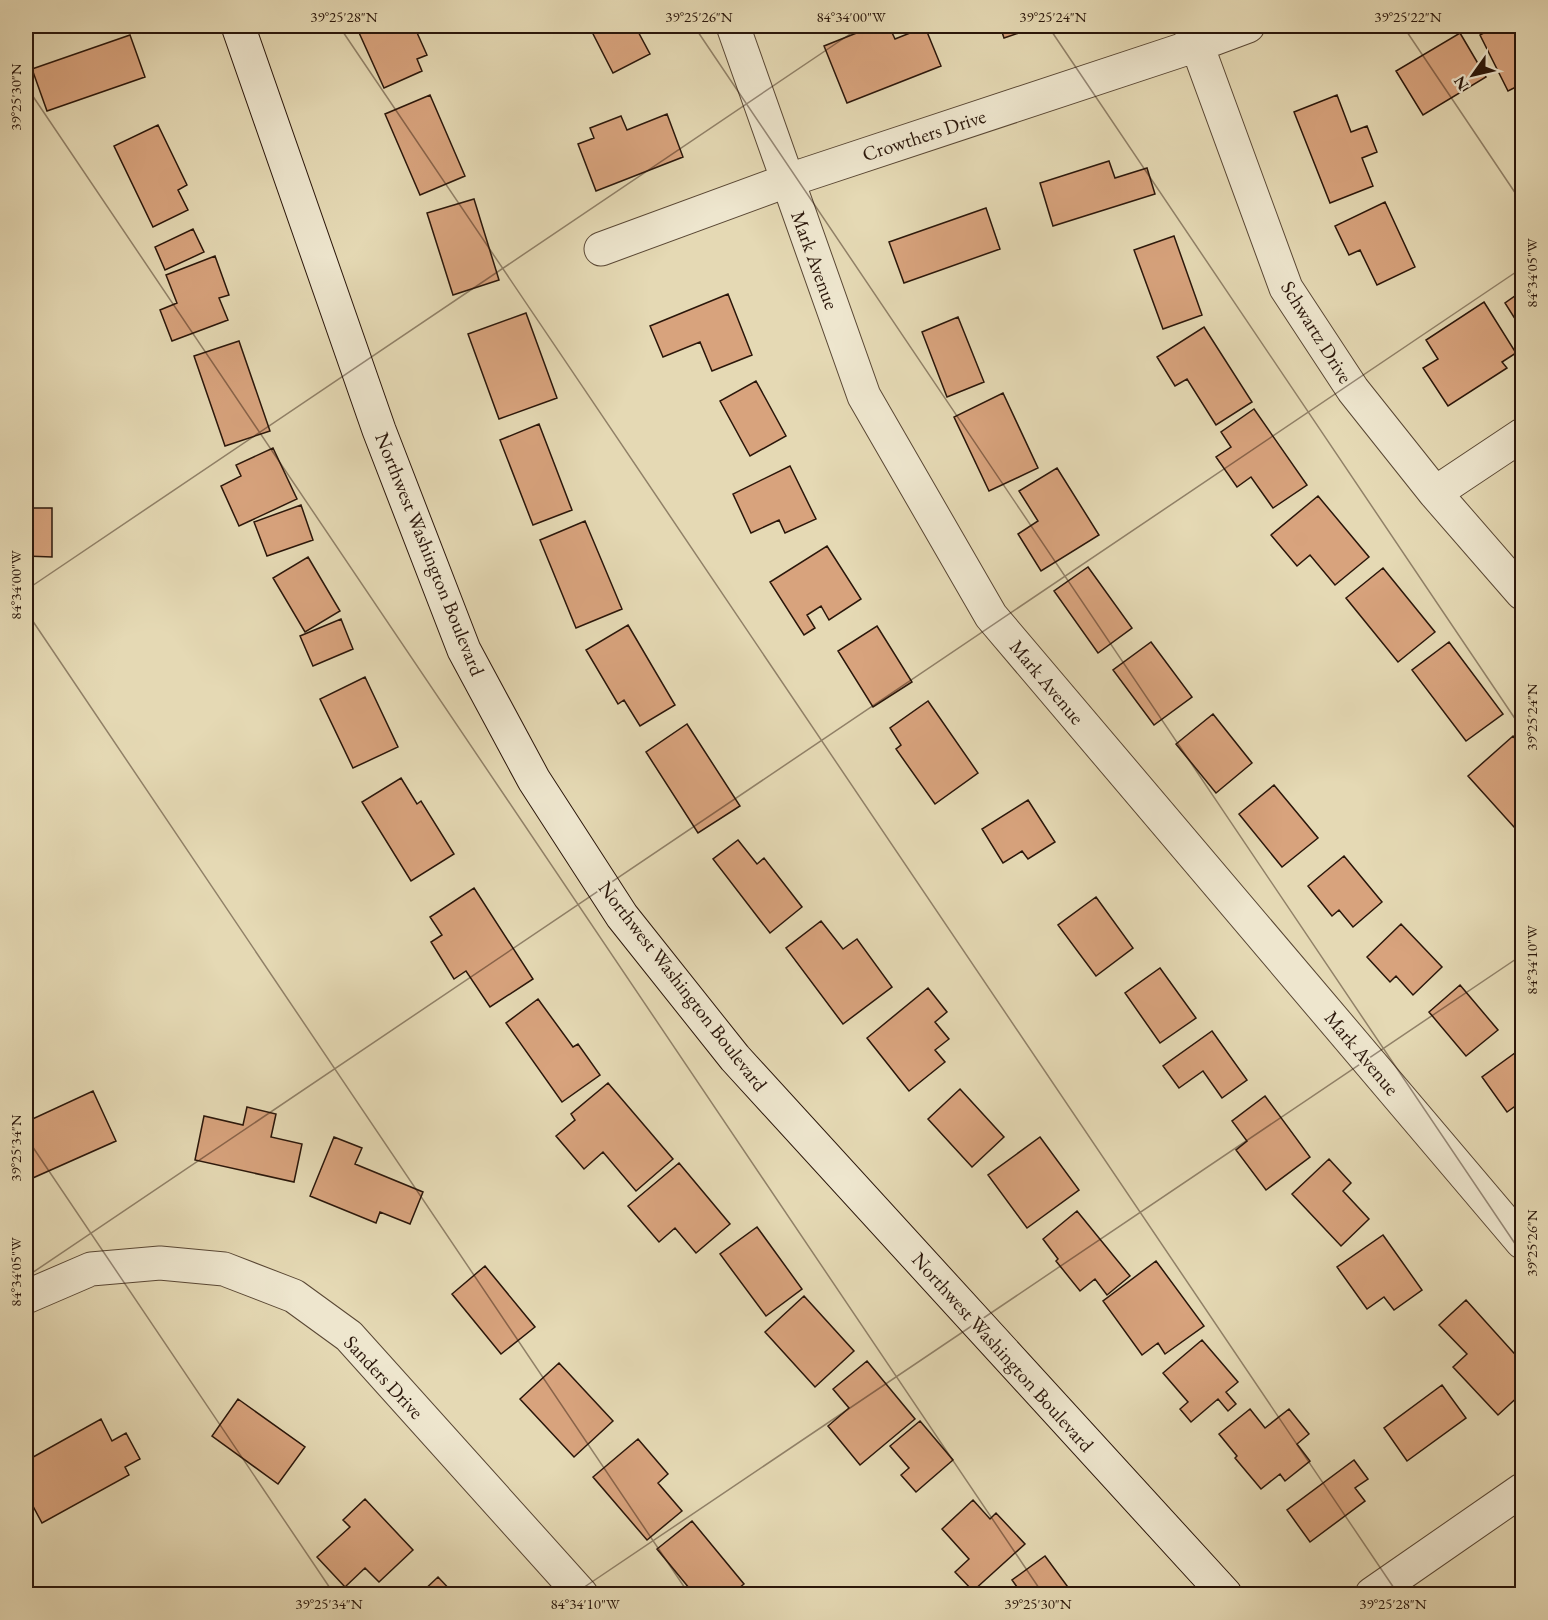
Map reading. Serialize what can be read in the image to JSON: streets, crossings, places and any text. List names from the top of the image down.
{
  "streets": {
    "street": [
      "Crowthers Drive",
      "Mark Avenue",
      "Schwartz Drive",
      "Northwest Washington Boulevard",
      "Sanders Drive"
    ]
  },
  "crossings": [
    ["Crowthers Drive", "Mark Avenue"],
    ["Crowthers Drive", "Schwartz Drive"]
  ],
  "north": "bottom left",
  "coordinates": [
    "39°25'28\"N",
    "39°25'26\"N",
    "84°34'00\"W",
    "39°25'24\"N",
    "39°25'22\"N",
    "39°25'30\"N",
    "84°34'05\"W",
    "84°34'10\"W",
    "39°25'34\"N"
  ]
}
